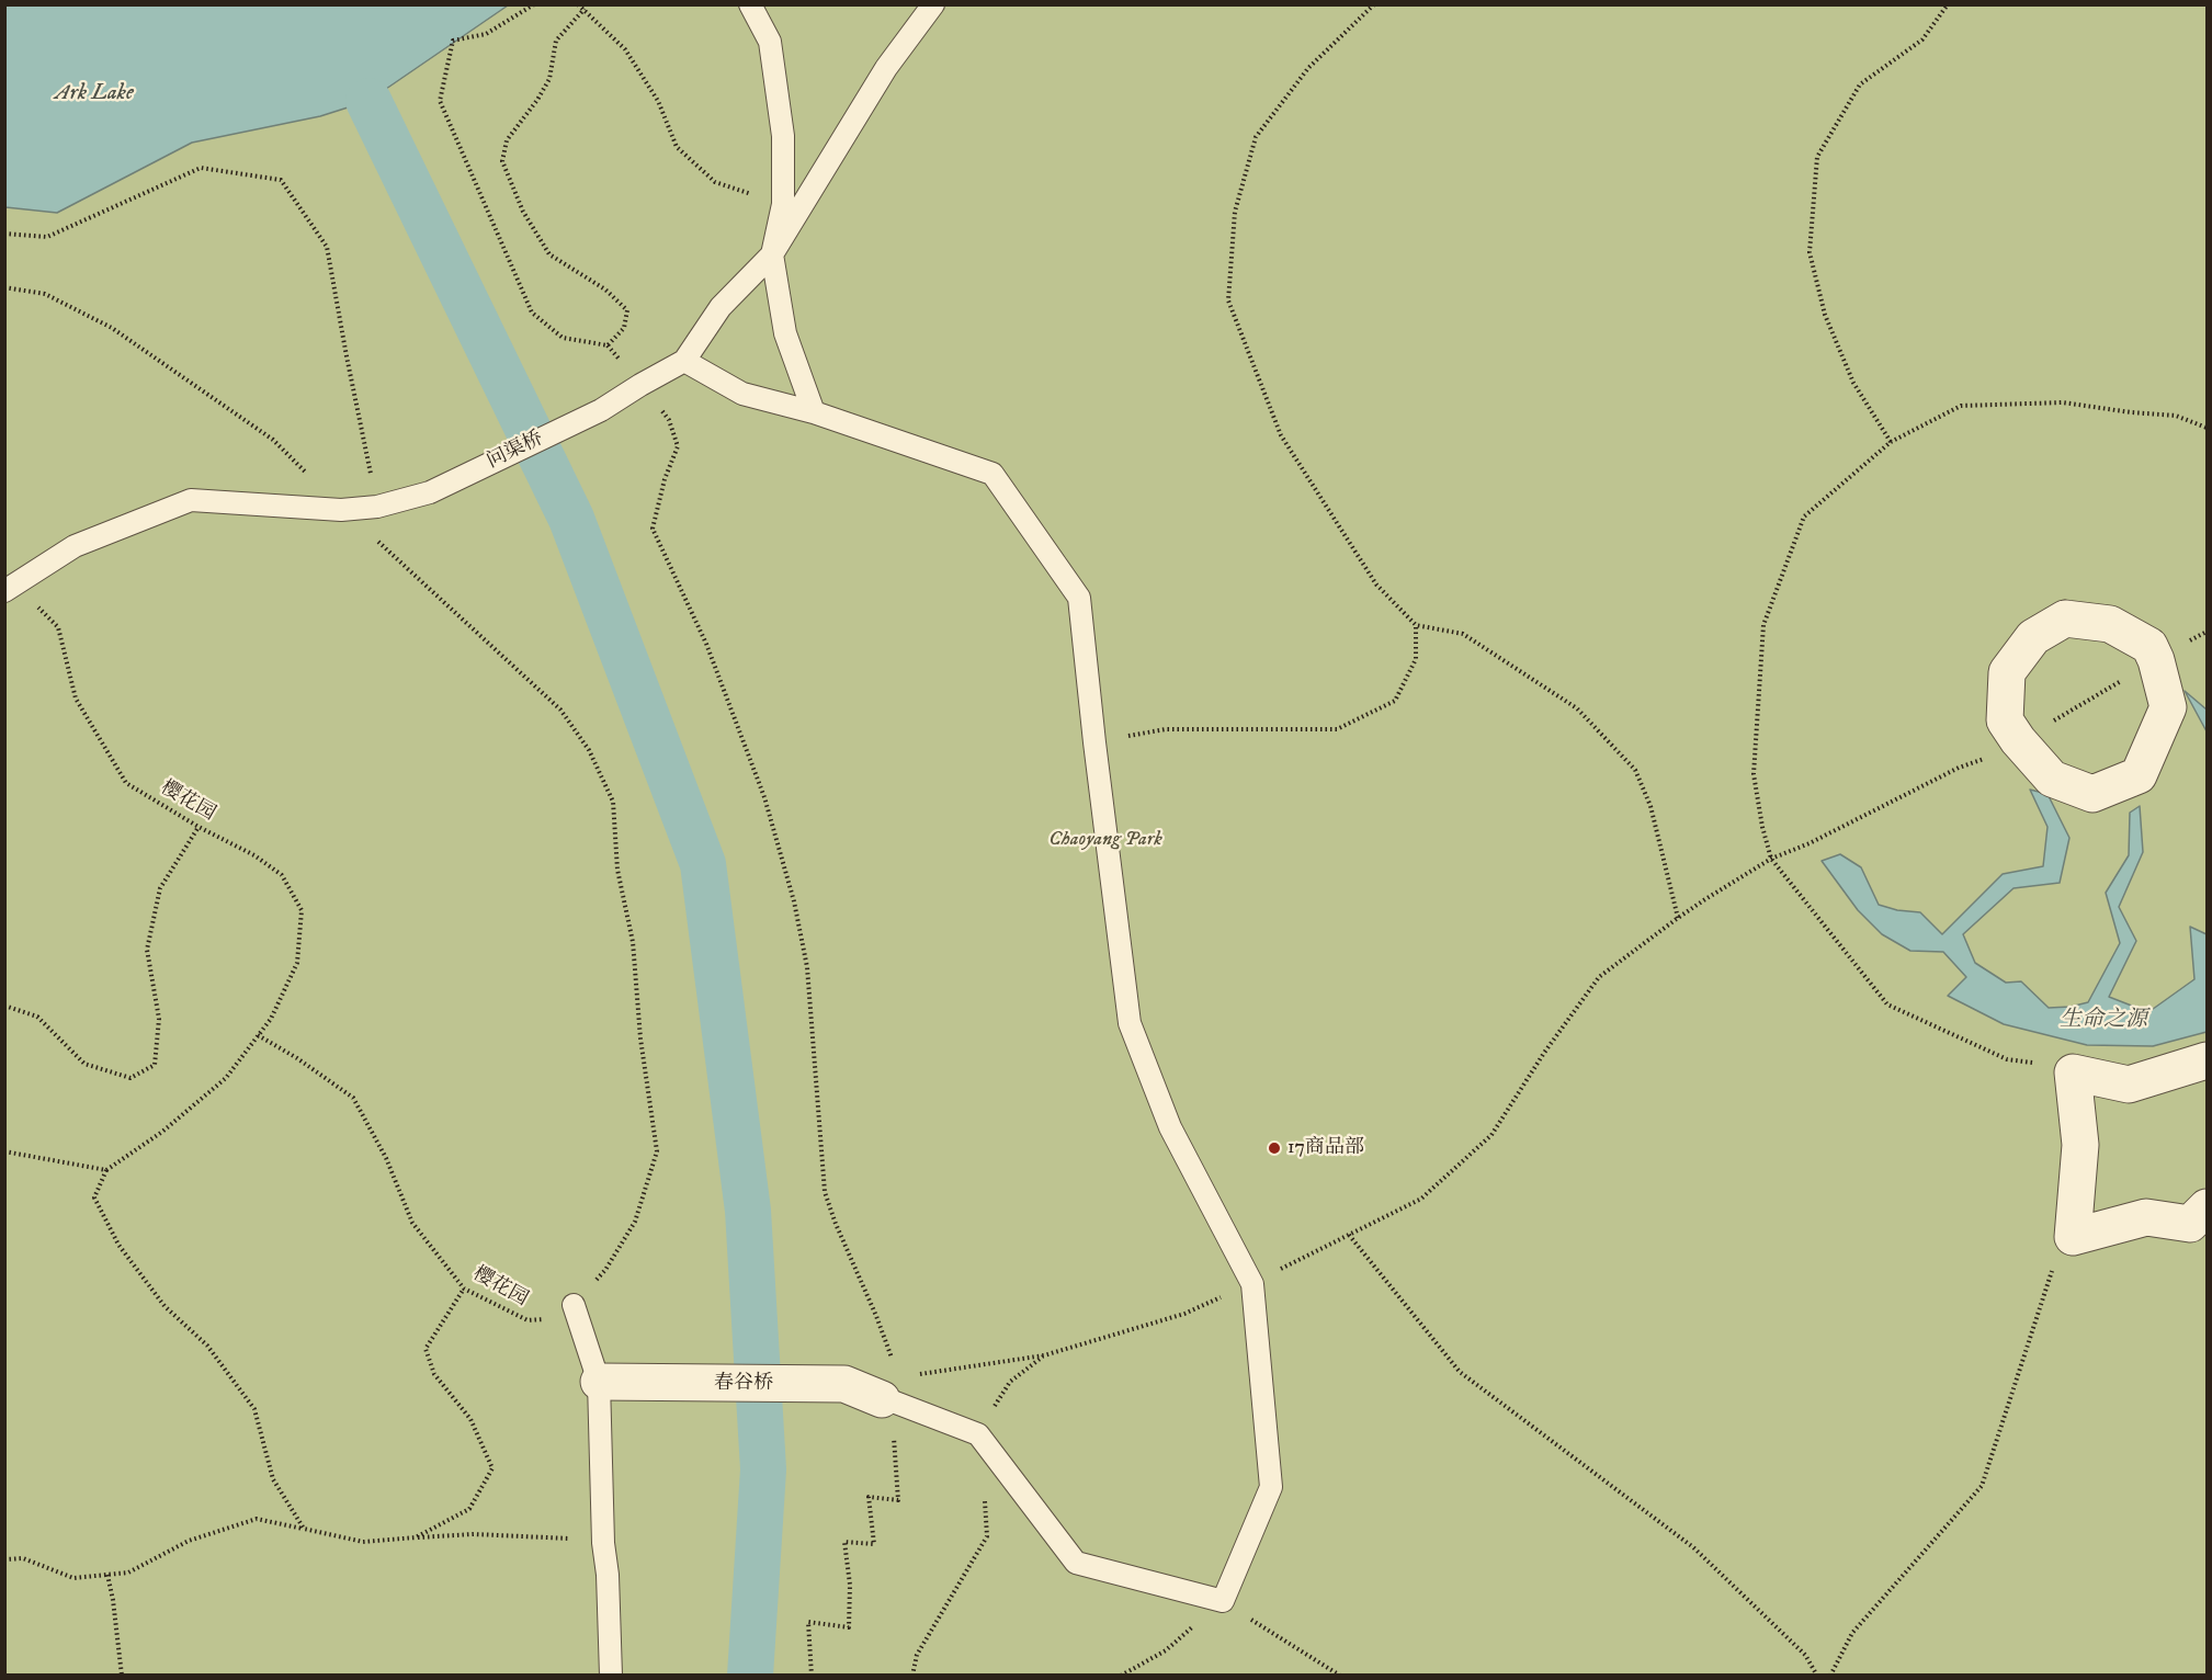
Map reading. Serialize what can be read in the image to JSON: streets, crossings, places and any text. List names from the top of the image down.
{
  "streets": {
    "street": ["春谷桥"],
    "lane": ["问渠桥"],
    "path": ["樱花园"]
  },
  "crossings": [
    ["问渠桥", "樱花园"]
  ],
  "water": ["Ark Lake", "生命之源"],
  "parks": ["Chaoyang Park"],
  "places": ["17商品部"]
}
